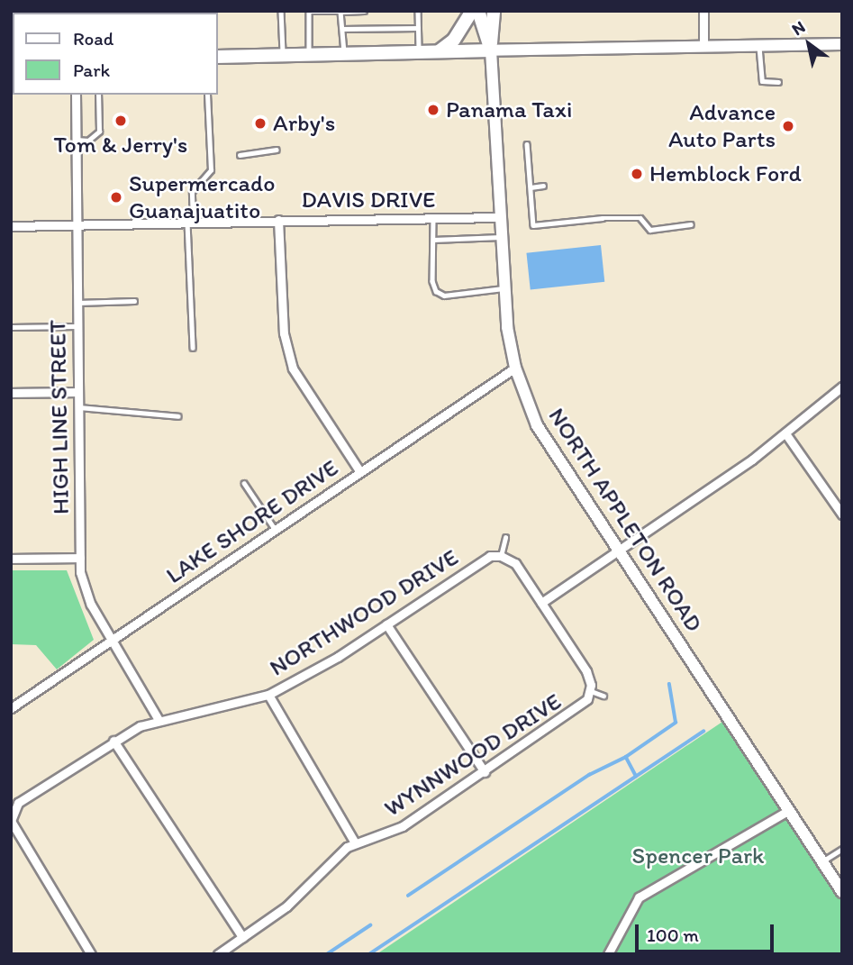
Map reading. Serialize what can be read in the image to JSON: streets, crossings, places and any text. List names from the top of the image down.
{
  "streets": {
    "main road": ["NORTH APPLETON ROAD"],
    "street": [
      "DAVIS DRIVE",
      "HIGH LINE STREET",
      "LAKE SHORE DRIVE",
      "NORTHWOOD DRIVE",
      "WYNNWOOD DRIVE"
    ]
  },
  "crossings": [
    ["DAVIS DRIVE", "HIGH LINE STREET"],
    ["DAVIS DRIVE", "NORTH APPLETON ROAD"],
    ["HIGH LINE STREET", "LAKE SHORE DRIVE"],
    ["HIGH LINE STREET", "NORTHWOOD DRIVE"],
    ["NORTH APPLETON ROAD", "LAKE SHORE DRIVE"]
  ],
  "parks": ["Spencer Park"],
  "places": [
    "Panama Taxi",
    "Tom & Jerry's",
    "Arby's",
    "Advance Auto Parts",
    "Hemblock Ford",
    "Supermercado Guanajuatito"
  ],
  "legend": ["Road", "Park"],
  "scale_bar": "100 m",
  "north": "top left"
}
